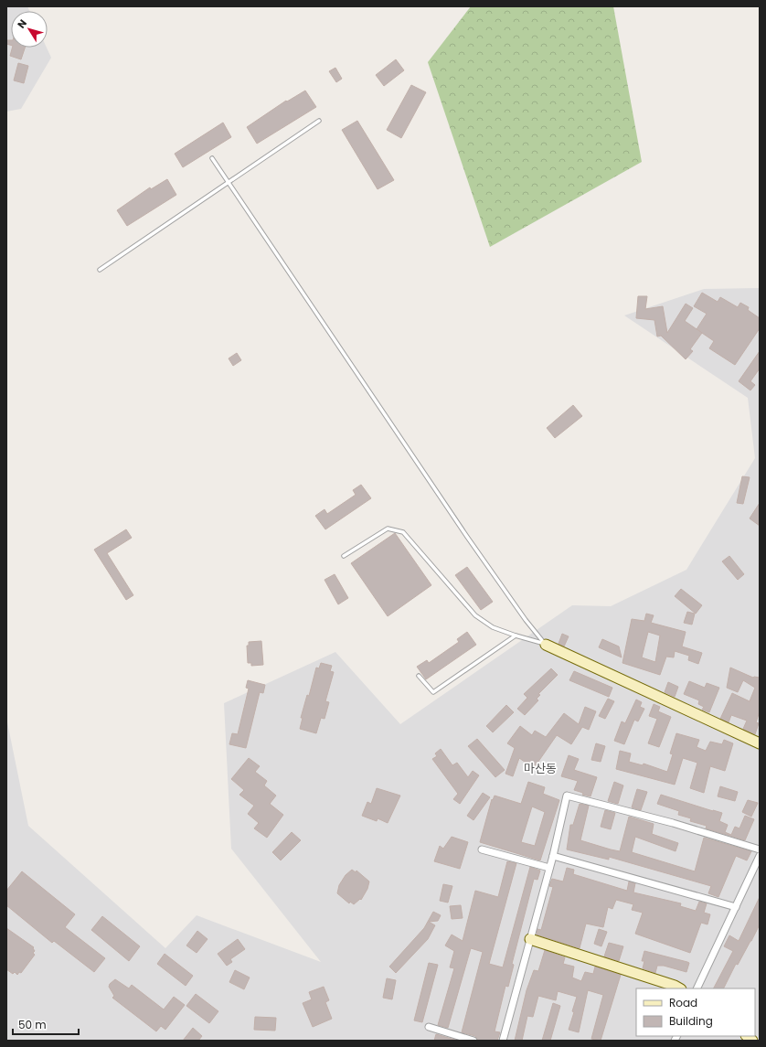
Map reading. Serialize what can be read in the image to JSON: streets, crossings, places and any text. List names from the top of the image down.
{
  "districts": ["마산동"],
  "legend": ["Road", "Building"],
  "scale_bar": "50 m",
  "north": "top left"
}
